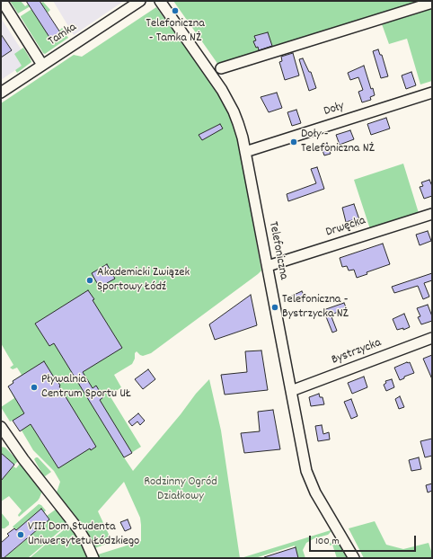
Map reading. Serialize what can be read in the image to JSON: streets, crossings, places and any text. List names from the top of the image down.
{
  "streets": {
    "street": [
      "Tamka",
      "Doły",
      "Drwęcka",
      "Telefoniczna",
      "Bystrzycka"
    ]
  },
  "crossings": [
    ["Doły", "Telefoniczna"],
    ["Drwęcka", "Telefoniczna"],
    ["Telefoniczna", "Bystrzycka"]
  ],
  "parks": ["Rodzinny Ogród Działkowy"],
  "places": [
    "Telefoniczna - Tamka NŻ",
    "Doły - Telefoniczna NŻ",
    "Akademicki Związek Sportowy Łódź",
    "Telefoniczna - Bystrzycka NŻ",
    "Pływalnia Centrum Sportu UŁ",
    "VIII Dom Studenta Uniwersytetu Łódzkiego"
  ],
  "scale_bar": "100 m"
}
